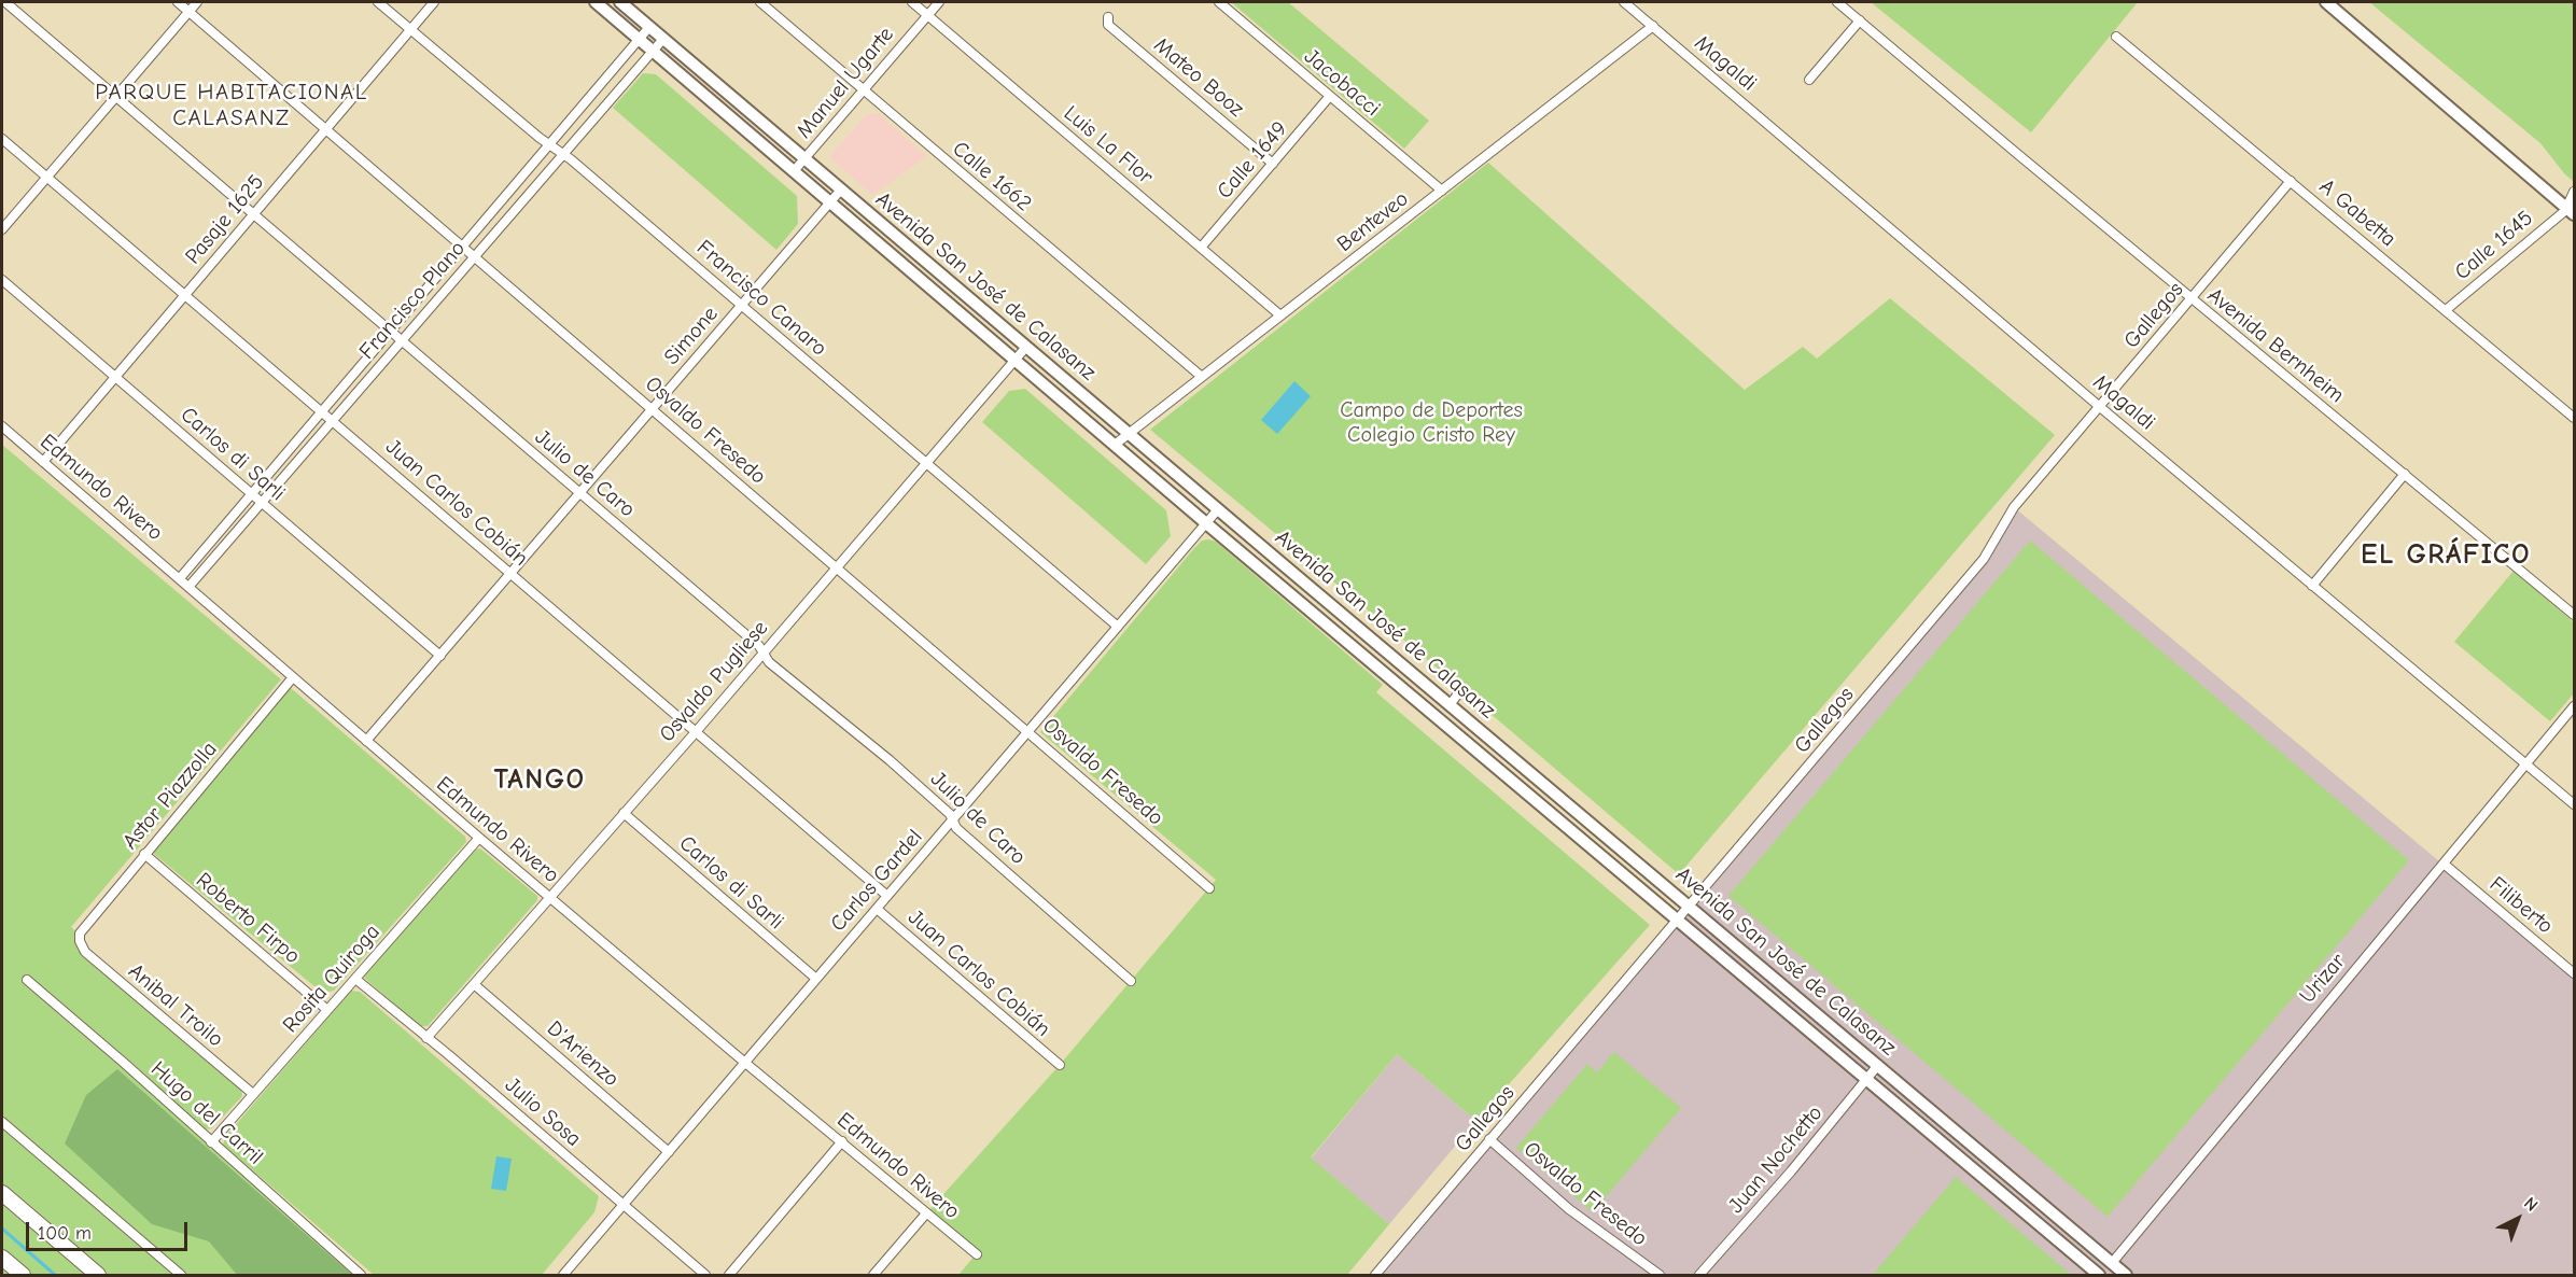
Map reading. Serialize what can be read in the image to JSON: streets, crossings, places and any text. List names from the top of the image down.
{
  "streets": {
    "main road": ["Avenida San José de Calasanz", "Urizar"],
    "street": [
      "Magaldi",
      "Mateo Booz",
      "Manuel Ugarte",
      "Jacobacci",
      "Luis La Flor",
      "Calle 1649",
      "Calle 1662",
      "A Gabetta",
      "Pasaje 1625",
      "Benteveo",
      "Calle 1645",
      "Francisco Canaro",
      "Francisco Plano",
      "Gallegos",
      "Simone",
      "Avenida Bernheim",
      "Osvaldo Fresedo",
      "Carlos di Sarli",
      "Julio de Caro",
      "Edmundo Rivero",
      "Juan Carlos Cobián",
      "Osvaldo Pugliese",
      "Astor Piazzolla",
      "Carlos Gardel",
      "Filiberto",
      "Roberto Firpo",
      "Rosita Quiroga",
      "Anibal Troilo",
      "D'Arienzo",
      "Julio Sosa",
      "Hugo del Carril",
      "Juan Nochetto"
    ]
  },
  "crossings": [
    ["Magaldi", "Benteveo"],
    ["Magaldi", "Gallegos"],
    ["Magaldi", "Urizar"],
    ["Mateo Booz", "Calle 1649"],
    ["Manuel Ugarte", "Luis La Flor"],
    ["Manuel Ugarte", "Calle 1662"],
    ["Manuel Ugarte", "Avenida San José de Calasanz"],
    ["Jacobacci", "Calle 1649"],
    ["Jacobacci", "Benteveo"],
    ["Luis La Flor", "Calle 1649"],
    ["Luis La Flor", "Benteveo"],
    ["Calle 1662", "Benteveo"],
    ["A Gabetta", "Calle 1645"],
    ["A Gabetta", "Gallegos"],
    ["Pasaje 1625", "Francisco Canaro"],
    ["Pasaje 1625", "Osvaldo Fresedo"],
    ["Pasaje 1625", "Carlos di Sarli"],
    ["Pasaje 1625", "Julio de Caro"],
    ["Pasaje 1625", "Edmundo Rivero"],
    ["Pasaje 1625", "Juan Carlos Cobián"],
    ["Benteveo", "Avenida San José de Calasanz"],
    ["Avenida San José de Calasanz", "Francisco Plano"],
    ["Avenida San José de Calasanz", "Gallegos"],
    ["Avenida San José de Calasanz", "Simone"],
    ["Avenida San José de Calasanz", "Osvaldo Pugliese"],
    ["Avenida San José de Calasanz", "Carlos Gardel"],
    ["Avenida San José de Calasanz", "Urizar"],
    ["Avenida San José de Calasanz", "Juan Nochetto"],
    ["Francisco Canaro", "Francisco Plano"],
    ["Francisco Canaro", "Simone"],
    ["Francisco Canaro", "Osvaldo Pugliese"],
    ["Francisco Canaro", "Carlos Gardel"],
    ["Francisco Plano", "Osvaldo Fresedo"],
    ["Francisco Plano", "Carlos di Sarli"],
    ["Francisco Plano", "Julio de Caro"],
    ["Francisco Plano", "Edmundo Rivero"],
    ["Francisco Plano", "Juan Carlos Cobián"],
    ["Gallegos", "Avenida Bernheim"],
    ["Gallegos", "Osvaldo Fresedo"],
    ["Simone", "Osvaldo Fresedo"],
    ["Simone", "Carlos di Sarli"],
    ["Simone", "Julio de Caro"],
    ["Simone", "Edmundo Rivero"],
    ["Simone", "Juan Carlos Cobián"],
    ["Osvaldo Fresedo", "Osvaldo Pugliese"],
    ["Osvaldo Fresedo", "Carlos Gardel"],
    ["Carlos di Sarli", "Osvaldo Pugliese"],
    ["Carlos di Sarli", "Carlos Gardel"],
    ["Julio de Caro", "Osvaldo Pugliese"],
    ["Julio de Caro", "Carlos Gardel"],
    ["Edmundo Rivero", "Osvaldo Pugliese"],
    ["Edmundo Rivero", "Astor Piazzolla"],
    ["Edmundo Rivero", "Carlos Gardel"],
    ["Edmundo Rivero", "Rosita Quiroga"],
    ["Juan Carlos Cobián", "Osvaldo Pugliese"],
    ["Juan Carlos Cobián", "Carlos Gardel"],
    ["Osvaldo Pugliese", "D'Arienzo"],
    ["Osvaldo Pugliese", "Julio Sosa"],
    ["Astor Piazzolla", "Roberto Firpo"],
    ["Astor Piazzolla", "Anibal Troilo"],
    ["Carlos Gardel", "D'Arienzo"],
    ["Carlos Gardel", "Julio Sosa"],
    ["Filiberto", "Urizar"],
    ["Roberto Firpo", "Rosita Quiroga"],
    ["Rosita Quiroga", "Anibal Troilo"],
    ["Rosita Quiroga", "Julio Sosa"],
    ["Rosita Quiroga", "Hugo del Carril"]
  ],
  "districts": ["PARQUE HABITACIONAL CALASANZ", "EL GRÁFICO", "TANGO"],
  "parks": ["Campo de Deportes Colegio Cristo Rey"],
  "scale_bar": "100 m",
  "north": "top right"
}
